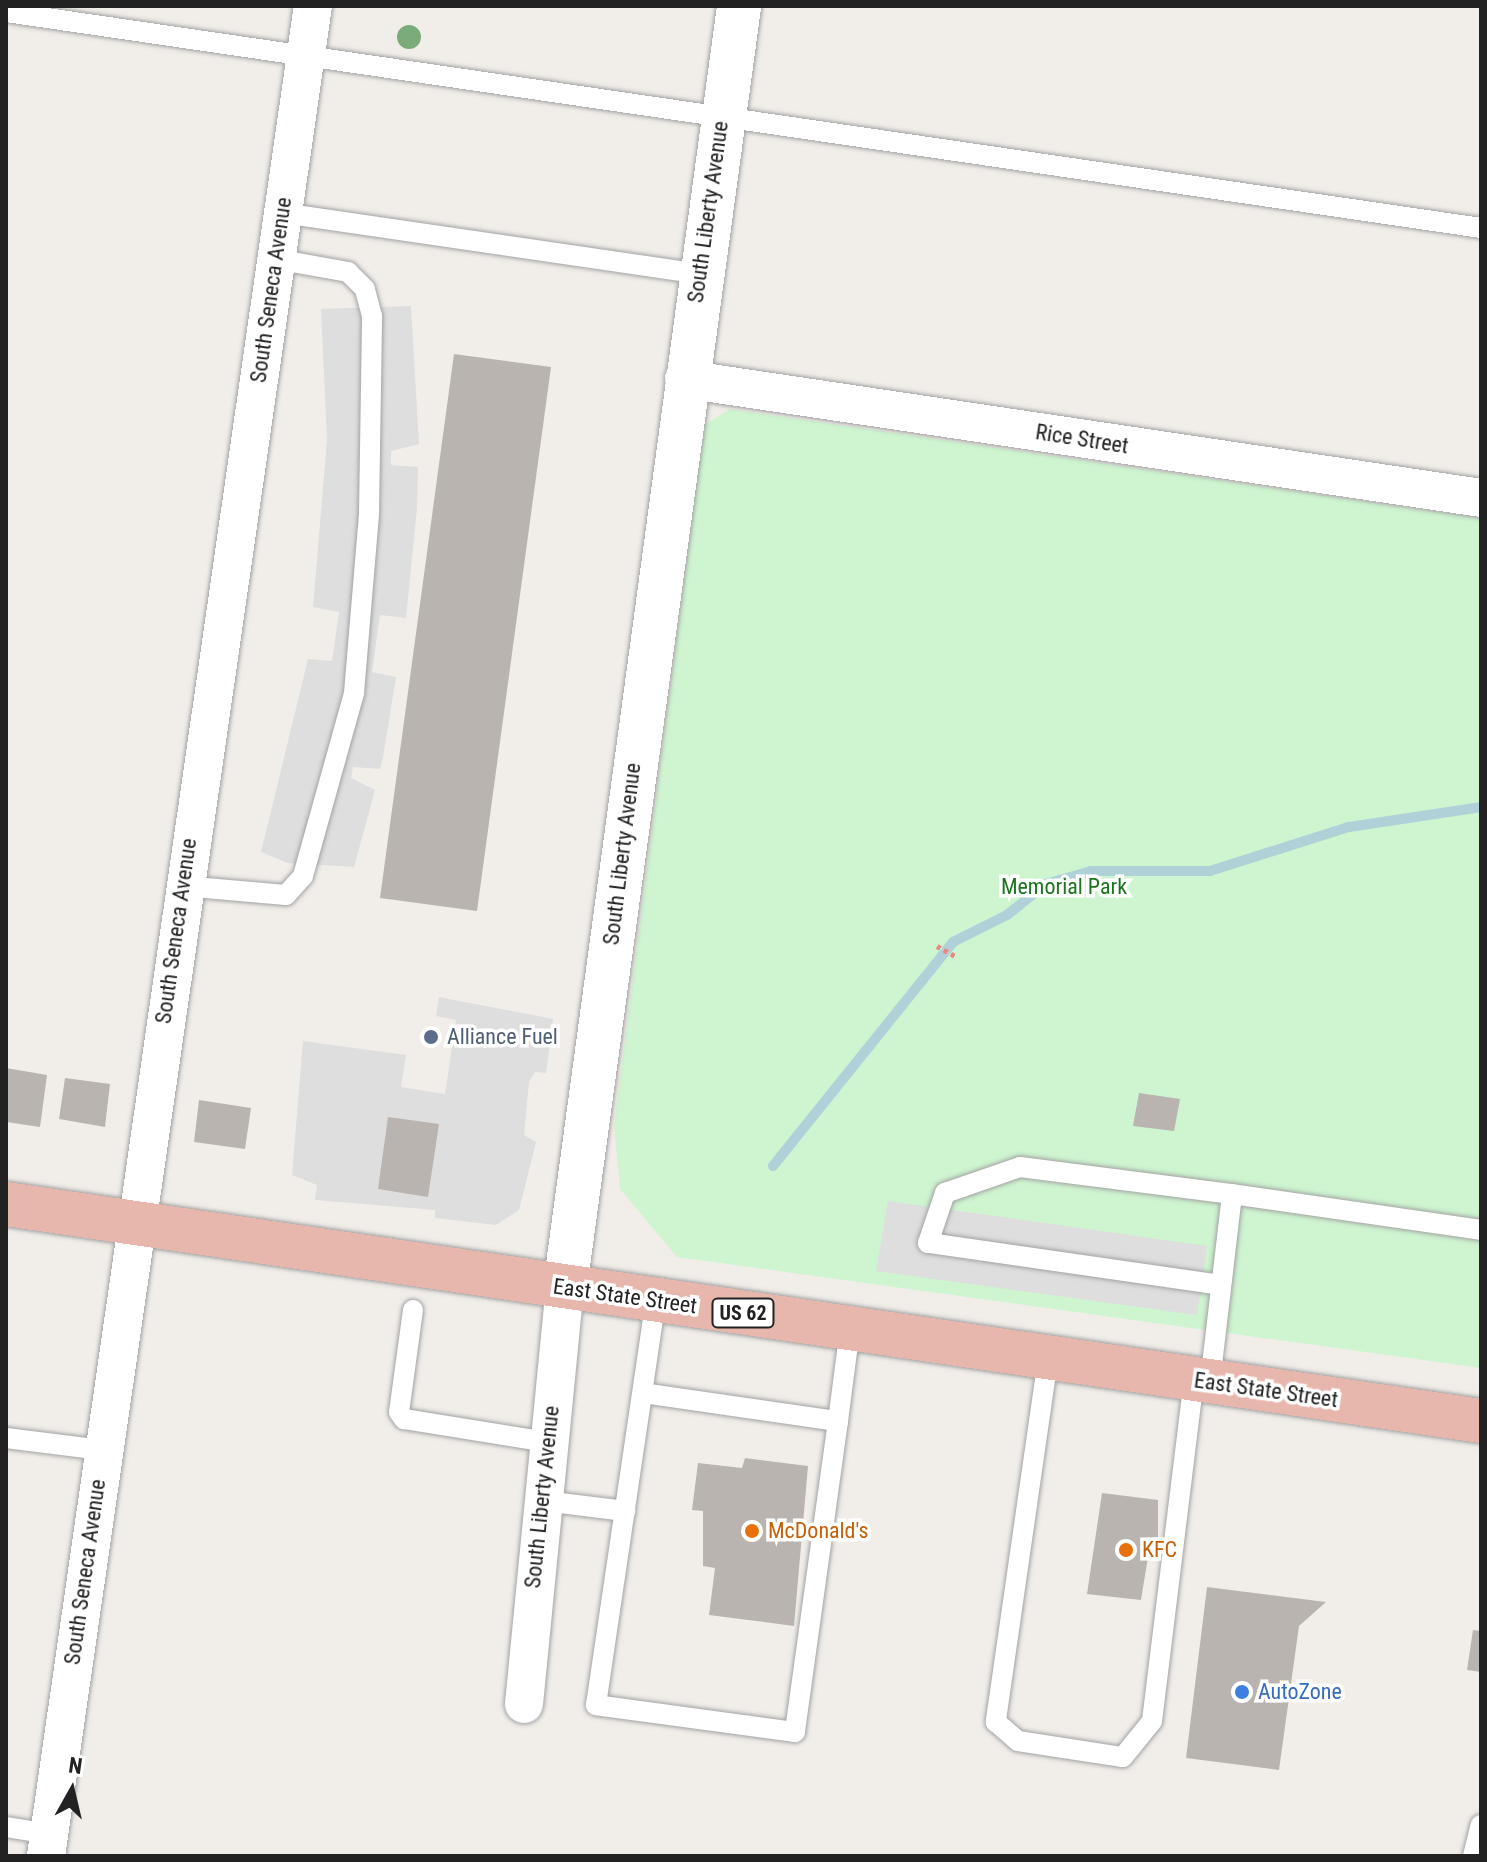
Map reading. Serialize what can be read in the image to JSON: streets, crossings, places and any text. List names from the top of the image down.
{
  "streets": {
    "highway": ["East State Street", "US 62"],
    "street": ["South Liberty Avenue", "South Seneca Avenue", "Rice Street"]
  },
  "crossings": [
    ["South Liberty Avenue", "Rice Street"],
    ["South Liberty Avenue", "East State Street"],
    ["South Seneca Avenue", "East State Street"]
  ],
  "parks": ["Memorial Park"],
  "places": [
    "Alliance Fuel",
    "McDonald's",
    "KFC",
    "AutoZone"
  ],
  "north": "top"
}
